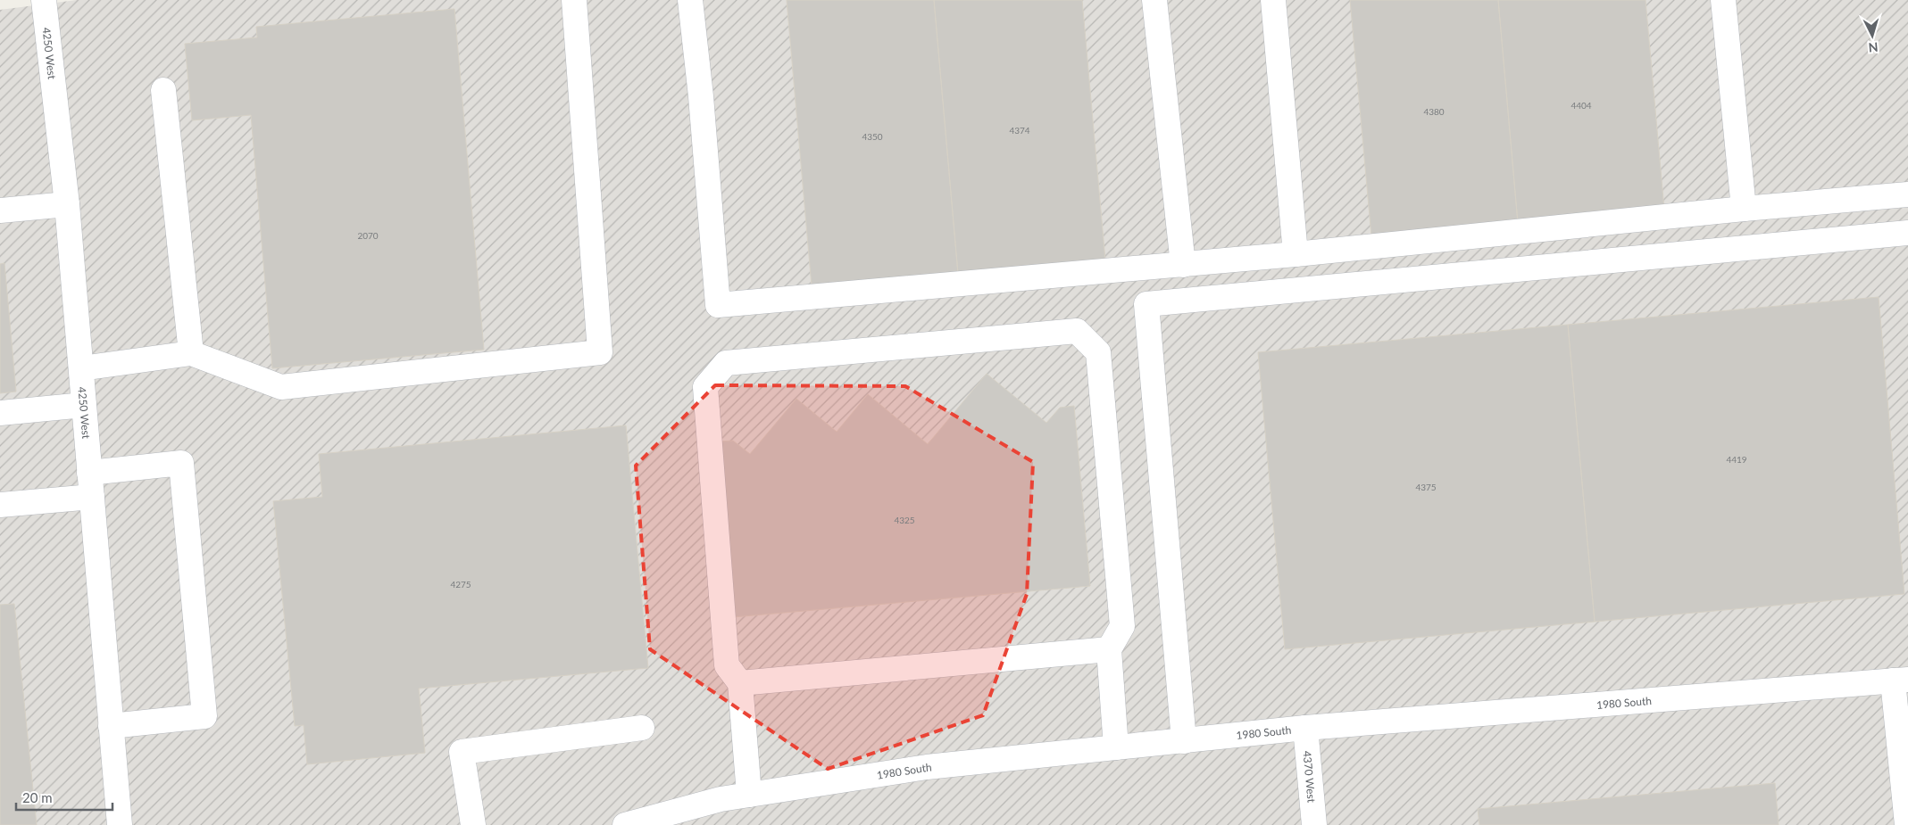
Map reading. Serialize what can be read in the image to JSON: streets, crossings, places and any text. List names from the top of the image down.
{
  "streets": {
    "street": ["4250 West", "1980 South", "4370 West"]
  },
  "crossings": [
    ["1980 South", "4370 West"]
  ],
  "house_numbers": [
    "4404",
    "4380",
    "4374",
    "4350",
    "2070",
    "4419",
    "4375",
    "4325",
    "4275"
  ],
  "scale_bar": "20 m",
  "north": "bottom"
}
